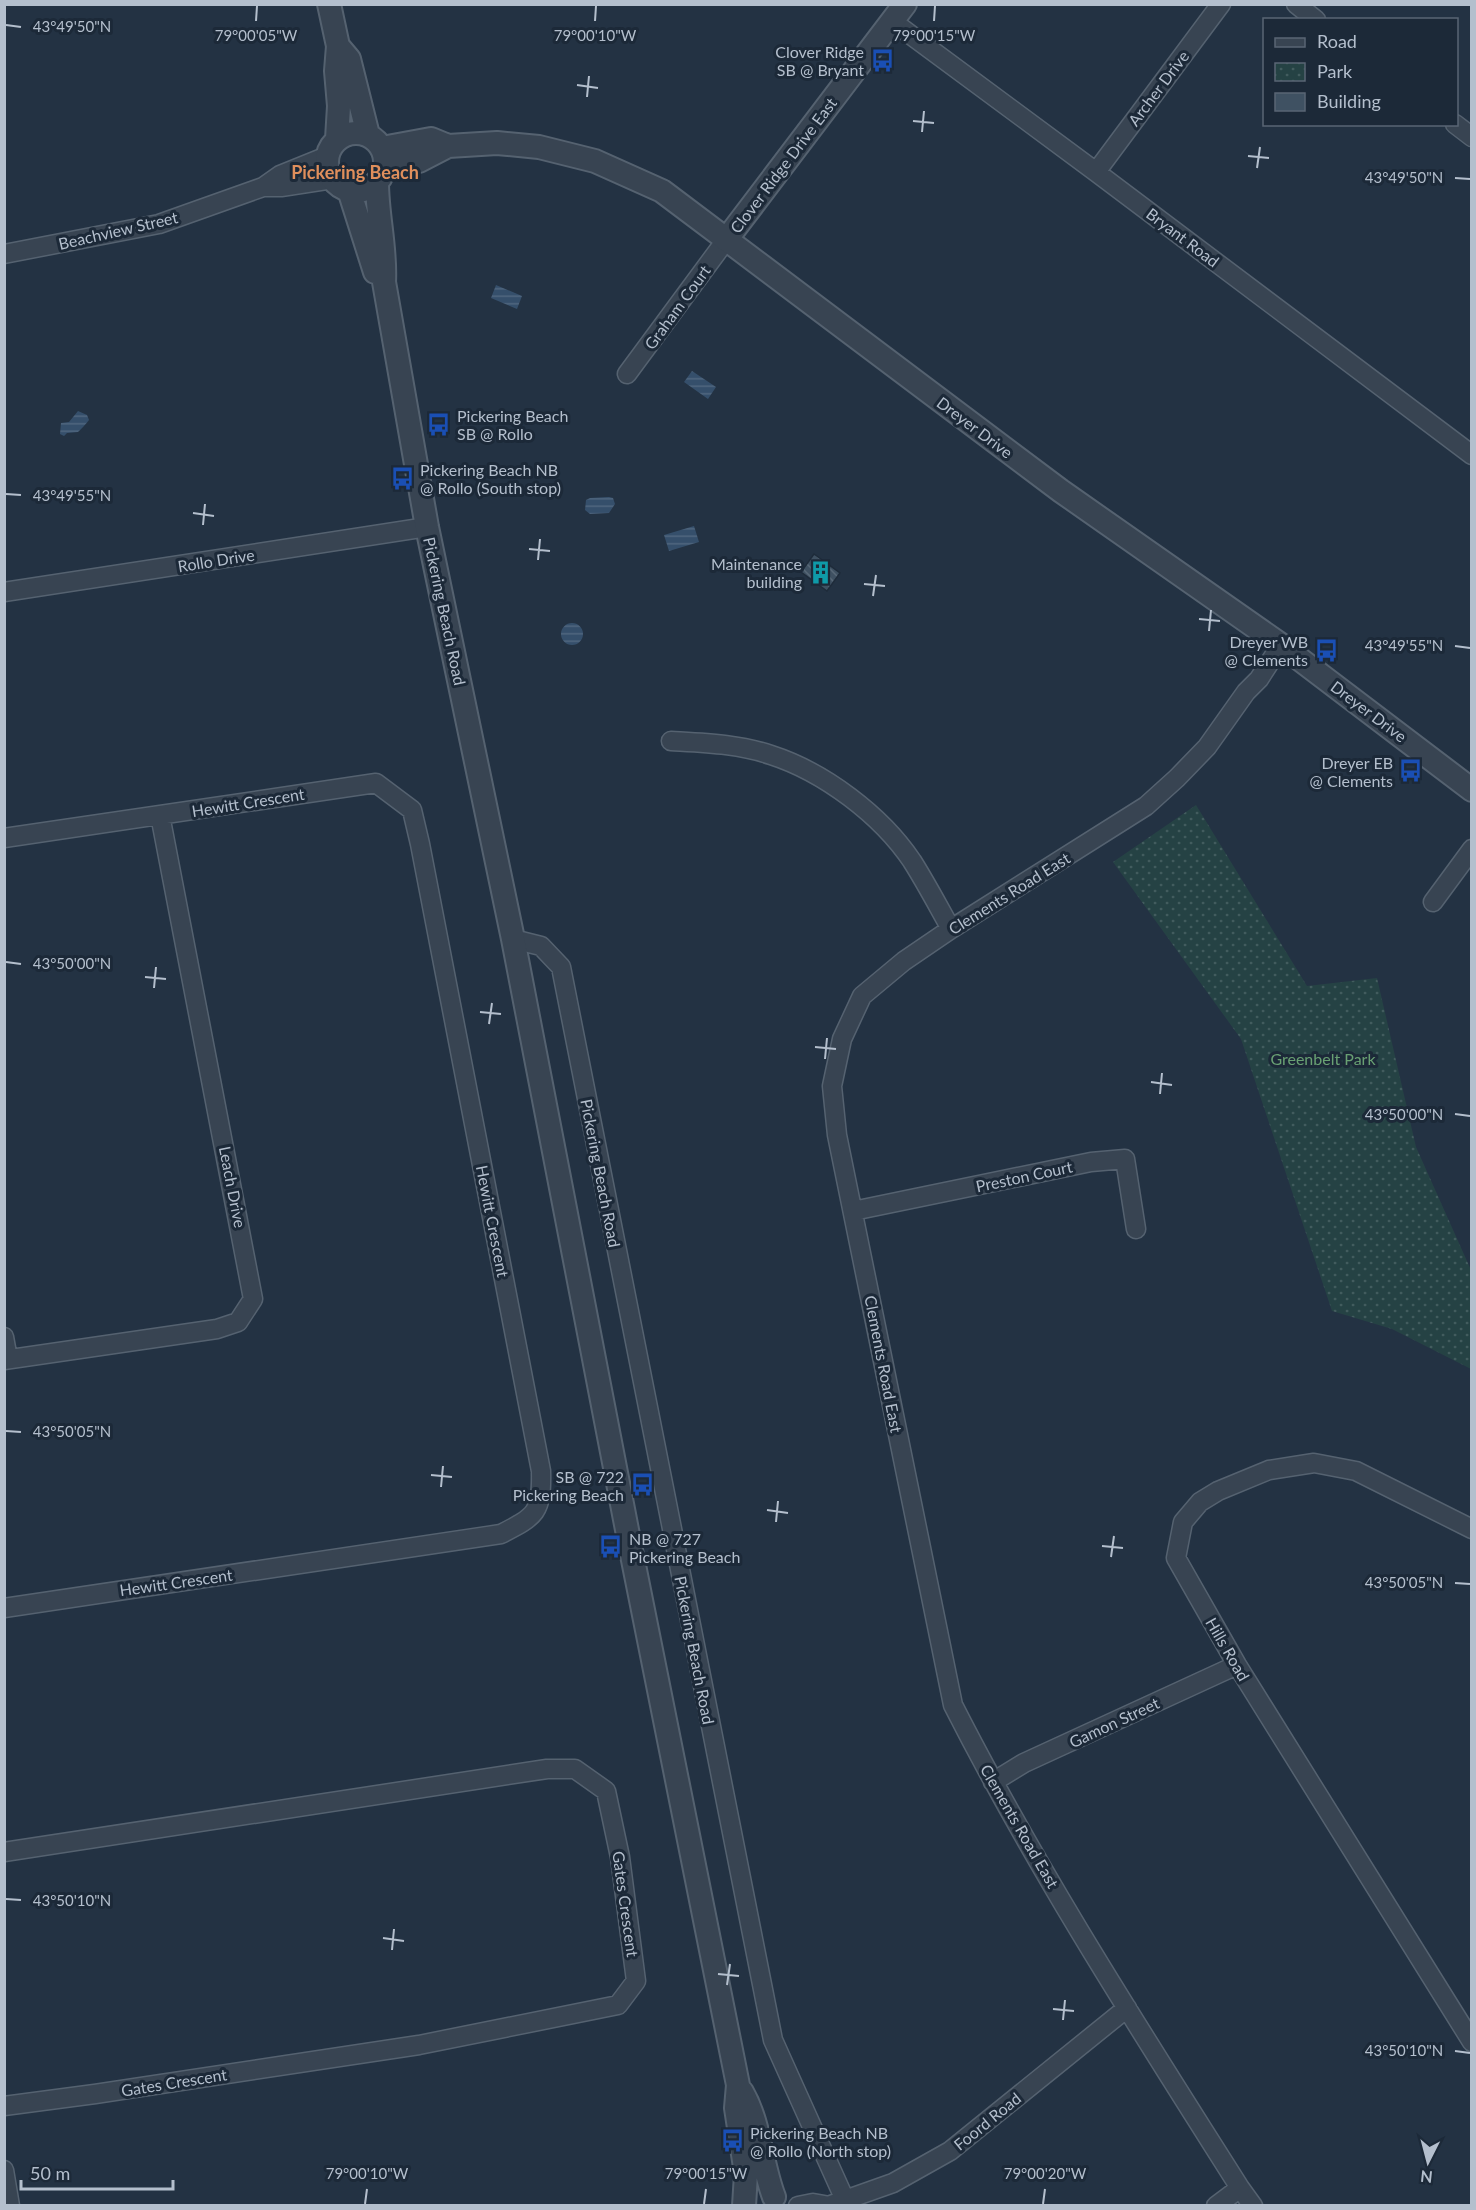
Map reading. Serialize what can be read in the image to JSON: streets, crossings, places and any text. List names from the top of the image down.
{
  "streets": {
    "street": [
      "Archer Drive",
      "Clover Ridge Drive East",
      "Beachview Street",
      "Bryant Road",
      "Graham Court",
      "Dreyer Drive",
      "Rollo Drive",
      "Pickering Beach Road",
      "Hewitt Crescent",
      "Clements Road East",
      "Preston Court",
      "Leach Drive",
      "Hills Road",
      "Gamon Street",
      "Gates Crescent",
      "Foord Road"
    ]
  },
  "crossings": [
    ["Archer Drive", "Bryant Road"],
    ["Clover Ridge Drive East", "Bryant Road"],
    ["Clover Ridge Drive East", "Graham Court"],
    ["Clover Ridge Drive East", "Dreyer Drive"],
    ["Beachview Street", "Dreyer Drive"],
    ["Beachview Street", "Pickering Beach Road"],
    ["Graham Court", "Dreyer Drive"],
    ["Dreyer Drive", "Pickering Beach Road"],
    ["Dreyer Drive", "Clements Road East"],
    ["Rollo Drive", "Pickering Beach Road"],
    ["Pickering Beach Road", "Foord Road"],
    ["Hewitt Crescent", "Leach Drive"],
    ["Clements Road East", "Preston Court"],
    ["Clements Road East", "Gamon Street"],
    ["Clements Road East", "Foord Road"],
    ["Hills Road", "Gamon Street"]
  ],
  "districts": ["Pickering Beach"],
  "parks": ["Greenbelt Park"],
  "places": {
    "bus stop": [
      "Clover Ridge SB @ Bryant",
      "Pickering Beach SB @ Rollo",
      "Pickering Beach NB @ Rollo (South stop)",
      "Dreyer WB @ Clements",
      "Dreyer EB @ Clements",
      "SB @ 722 Pickering Beach",
      "NB @ 727 Pickering Beach",
      "Pickering Beach NB @ Rollo (North stop)"
    ],
    "building": ["Maintenance building"]
  },
  "legend": ["Road", "Park", "Building"],
  "scale_bar": "50 m",
  "north": "bottom",
  "coordinates": [
    "43°49'50\"N",
    "79°00'05\"W",
    "79°00'10\"W",
    "79°00'15\"W",
    "43°49'55\"N",
    "43°50'00\"N",
    "43°50'05\"N",
    "43°50'10\"N",
    "79°00'20\"W"
  ]
}
